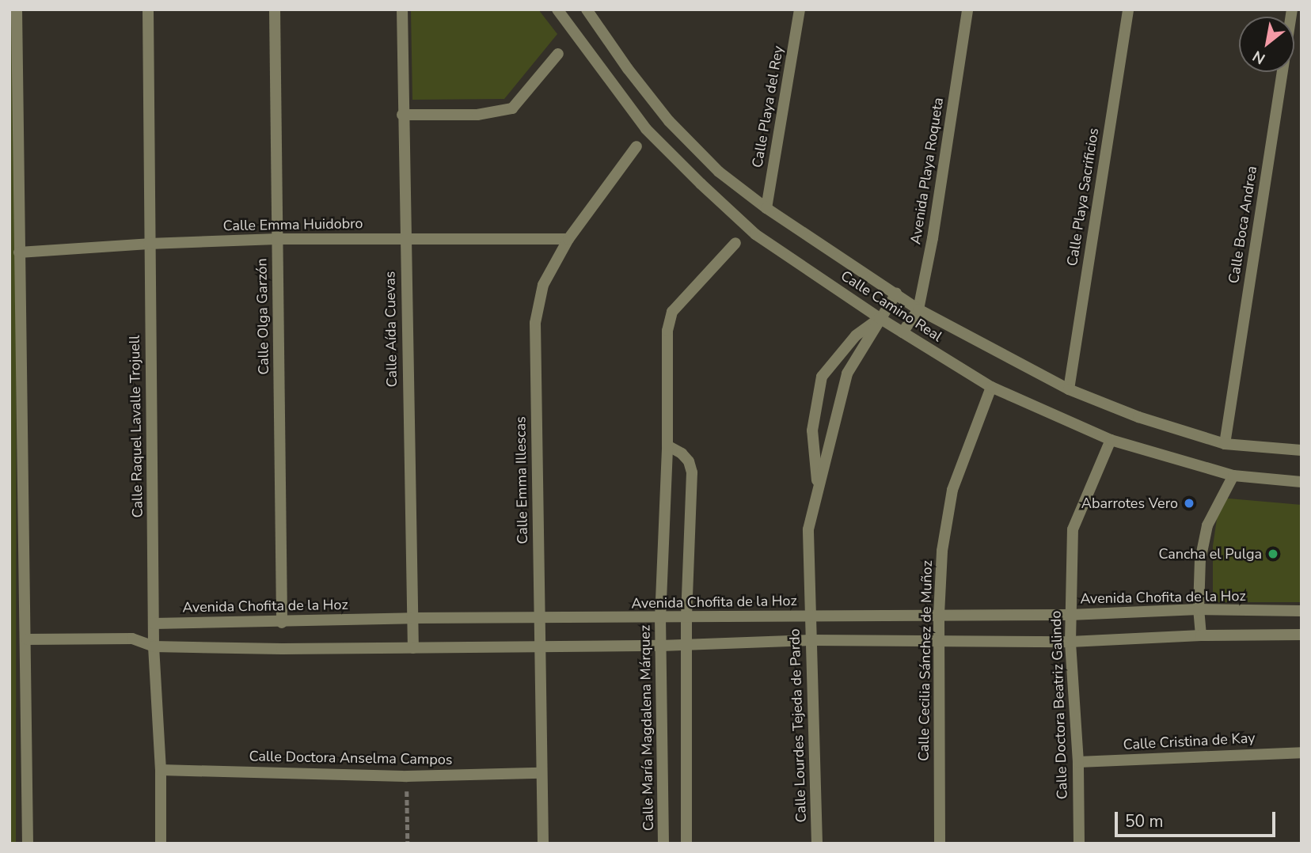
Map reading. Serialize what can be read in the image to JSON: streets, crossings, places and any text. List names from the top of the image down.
{
  "streets": {
    "street": [
      "Calle Playa del Rey",
      "Avenida Playa Roqueta",
      "Calle Playa Sacrificios",
      "Calle Emma Huidobro",
      "Calle Boca Andrea",
      "Calle Camino Real",
      "Calle Olga Garzón",
      "Calle Aída Cuevas",
      "Calle Raquel Lavalle Trojuell",
      "Calle Emma Illescas",
      "Avenida Chofita de la Hoz",
      "Calle Cecilia Sánchez de Muñoz",
      "Calle Doctora Beatriz Galindo",
      "Calle Lourdes Tejeda de Pardo",
      "Calle María Magdalena Márquez",
      "Calle Cristina de Kay",
      "Calle Doctora Anselma Campos"
    ]
  },
  "crossings": [
    ["Calle Playa del Rey", "Calle Camino Real"],
    ["Avenida Playa Roqueta", "Calle Camino Real"],
    ["Calle Playa Sacrificios", "Calle Camino Real"],
    ["Calle Emma Huidobro", "Calle Olga Garzón"],
    ["Calle Emma Huidobro", "Calle Aída Cuevas"],
    ["Calle Emma Huidobro", "Calle Raquel Lavalle Trojuell"],
    ["Calle Emma Huidobro", "Calle Emma Illescas"],
    ["Calle Boca Andrea", "Calle Camino Real"],
    ["Calle Camino Real", "Calle Cecilia Sánchez de Muñoz"],
    ["Calle Camino Real", "Calle Doctora Beatriz Galindo"],
    ["Calle Camino Real", "Calle Lourdes Tejeda de Pardo"],
    ["Calle Olga Garzón", "Avenida Chofita de la Hoz"],
    ["Calle Aída Cuevas", "Avenida Chofita de la Hoz"],
    ["Calle Raquel Lavalle Trojuell", "Avenida Chofita de la Hoz"],
    ["Calle Raquel Lavalle Trojuell", "Calle Doctora Anselma Campos"],
    ["Calle Emma Illescas", "Avenida Chofita de la Hoz"],
    ["Calle Emma Illescas", "Calle Doctora Anselma Campos"],
    ["Avenida Chofita de la Hoz", "Calle Cecilia Sánchez de Muñoz"],
    ["Avenida Chofita de la Hoz", "Calle Doctora Beatriz Galindo"],
    ["Avenida Chofita de la Hoz", "Calle Lourdes Tejeda de Pardo"],
    ["Avenida Chofita de la Hoz", "Calle María Magdalena Márquez"],
    ["Calle Doctora Beatriz Galindo", "Calle Cristina de Kay"]
  ],
  "places": ["Abarrotes Vero", "Cancha el Pulga"],
  "scale_bar": "50 m",
  "north": "bottom left"
}
